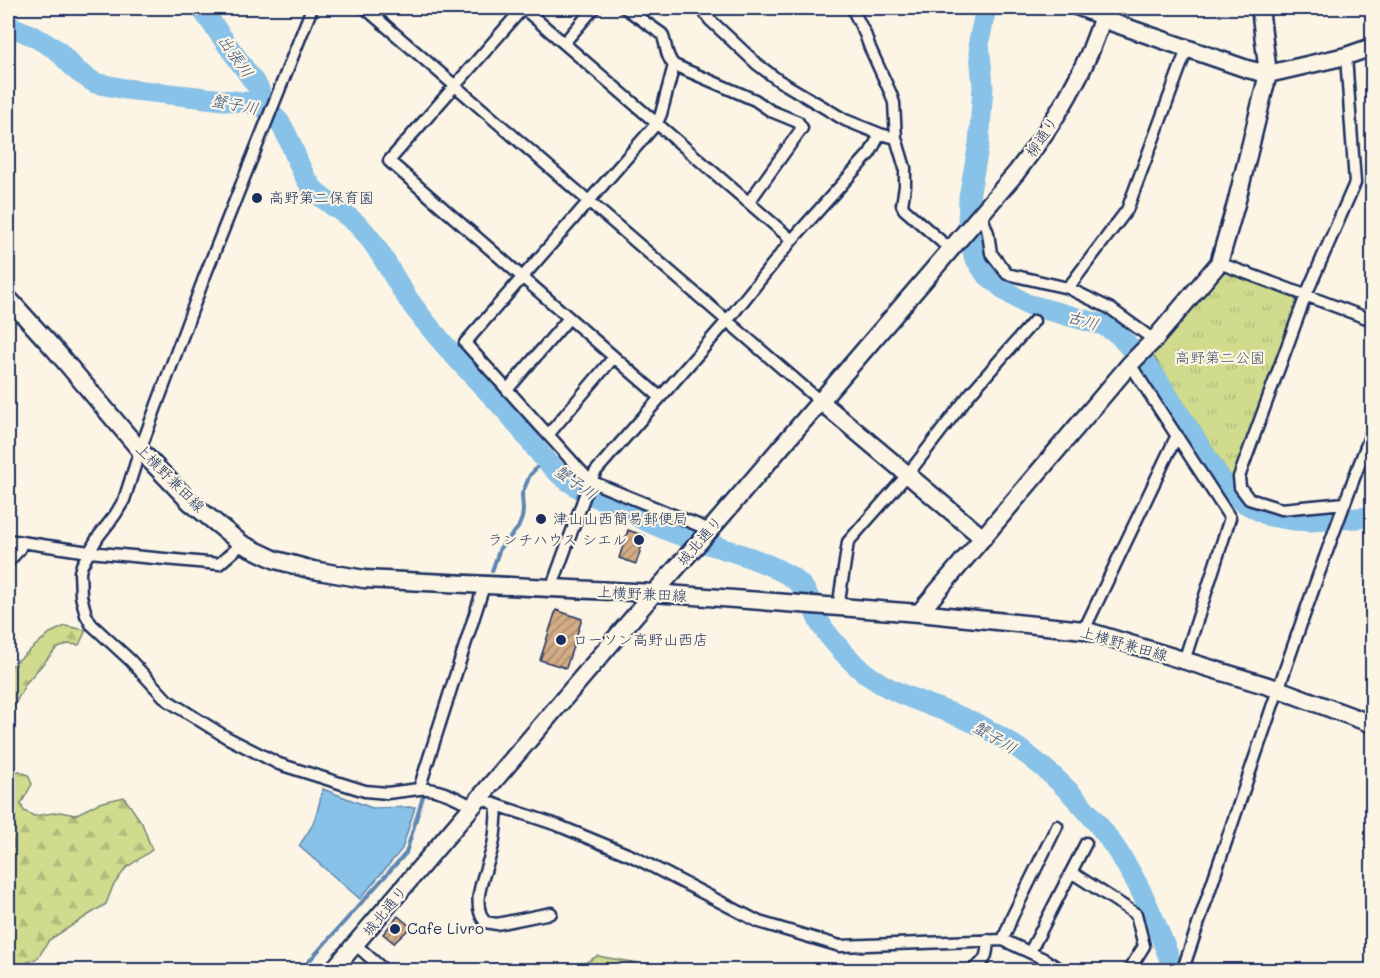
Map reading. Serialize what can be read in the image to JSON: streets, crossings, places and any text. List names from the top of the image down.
{
  "streets": {
    "street": ["柳通り", "上横野兼田線", "城北通り"]
  },
  "crossings": [
    ["柳通り", "城北通り"],
    ["上横野兼田線", "城北通り"]
  ],
  "water": ["出張川", "蟹子川", "古川"],
  "parks": ["高野第二公園"],
  "places": [
    "高野第二保育園",
    "津山山西簡易郵便局",
    "ランチハウス シエル",
    "ローソン高野山西店",
    "Cafe Livro"
  ]
}
